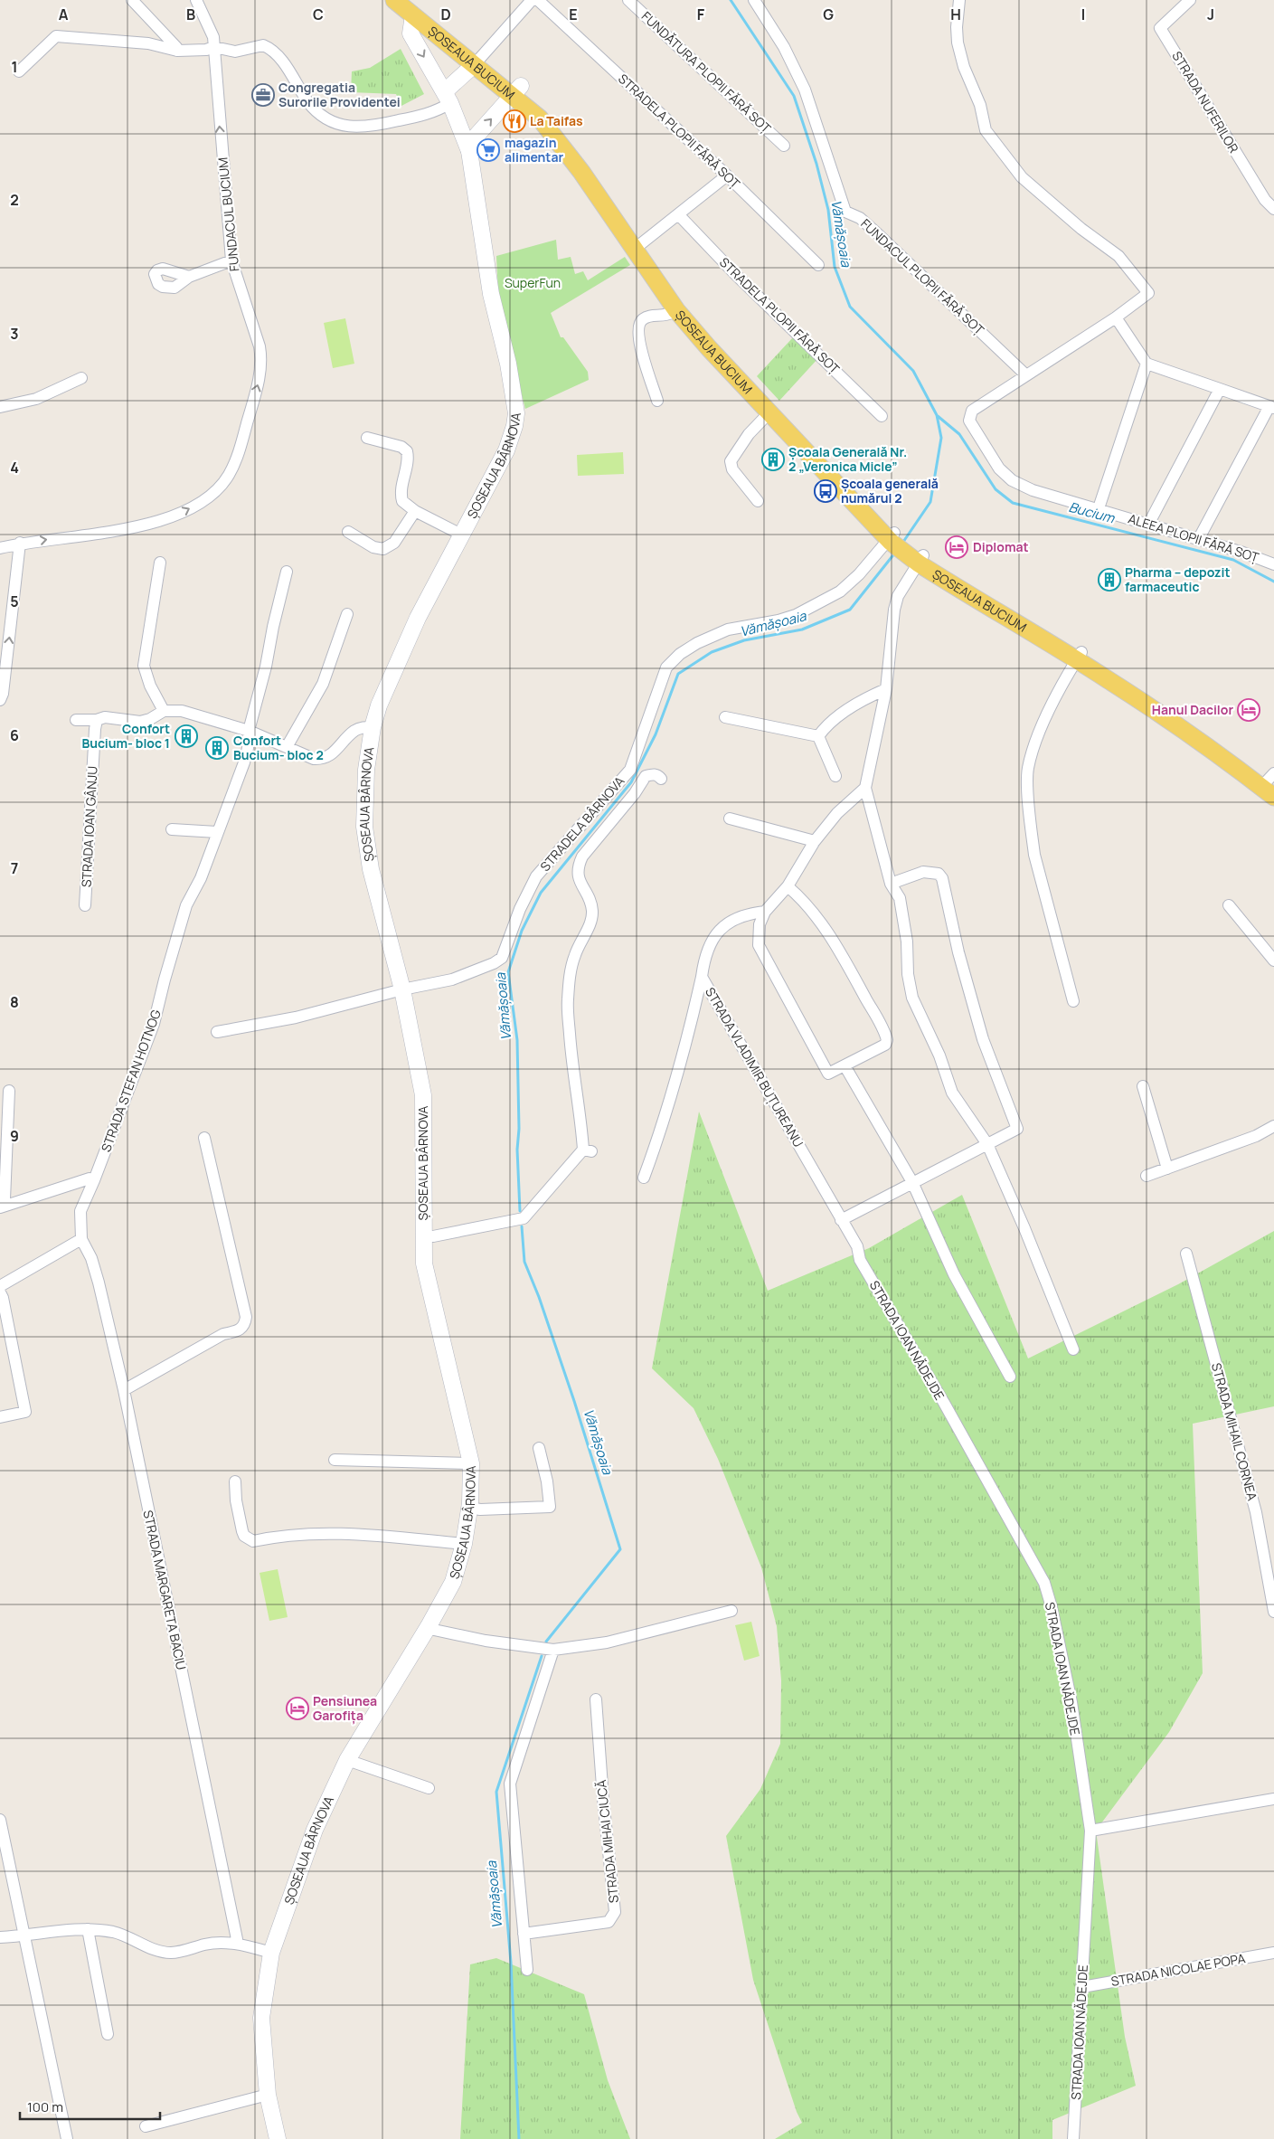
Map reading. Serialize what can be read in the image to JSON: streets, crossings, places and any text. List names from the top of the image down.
{
  "streets": {
    "main road": ["ȘOSEAUA BUCIUM", "ȘOSEAUA BÂRNOVA"],
    "street": [
      "FUNDĂTURA PLOPII FĂRĂ SOȚ",
      "STRADA NUFERILOR",
      "STRADELA PLOPII FĂRĂ SOȚ",
      "FUNDACUL BUCIUM",
      "FUNDACUL PLOPII FĂRĂ SOȚ",
      "ALEEA PLOPII FĂRĂ SOȚ",
      "STRADELA BÂRNOVA",
      "STRADA IOAN GÂNJU",
      "STRADA VLADIMIR BUȚUREANU",
      "STRADA STEFAN HOTNOG",
      "STRADA IOAN NĂDEJDE",
      "STRADA MIHAIL CORNEA",
      "STRADA MARGARETA BACIU",
      "STRADA MIHAI CIUCĂ",
      "STRADA NICOLAE POPA"
    ]
  },
  "crossings": [
    ["ȘOSEAUA BUCIUM", "STRADELA PLOPII FĂRĂ SOȚ"],
    ["ȘOSEAUA BUCIUM", "ȘOSEAUA BÂRNOVA"],
    ["ȘOSEAUA BUCIUM", "STRADELA BÂRNOVA"],
    ["FUNDACUL PLOPII FĂRĂ SOȚ", "ALEEA PLOPII FĂRĂ SOȚ"],
    ["ȘOSEAUA BÂRNOVA", "STRADELA BÂRNOVA"],
    ["STRADA VLADIMIR BUȚUREANU", "STRADA IOAN NĂDEJDE"],
    ["STRADA STEFAN HOTNOG", "STRADA MARGARETA BACIU"],
    ["STRADA IOAN NĂDEJDE", "STRADA NICOLAE POPA"]
  ],
  "one_way": ["FUNDACUL BUCIUM"],
  "water": ["Vămășoaia", "Bucium"],
  "parks": ["SuperFun"],
  "places": {
    "office": ["Congregatia Surorile Providentei"],
    "restaurant": ["La Taifas"],
    "supermarket": ["magazin alimentar"],
    "building": [
      "Școala Generală Nr. 2 „Veronica Micle”",
      "Pharma – depozit farmaceutic",
      "Confort Bucium- bloc 1",
      "Confort Bucium- bloc 2"
    ],
    "bus stop": ["Școala generală numărul 2"],
    "hotel": ["Diplomat", "Hanul Dacilor", "Pensiunea Garofița"]
  },
  "scale_bar": "100 m",
  "grid": {
    "columns": [
      "A",
      "B",
      "C",
      "D",
      "E",
      "F",
      "G",
      "H",
      "I",
      "J"
    ],
    "rows": [
      "1",
      "2",
      "3",
      "4",
      "5",
      "6",
      "7",
      "8",
      "9"
    ]
  }
}
